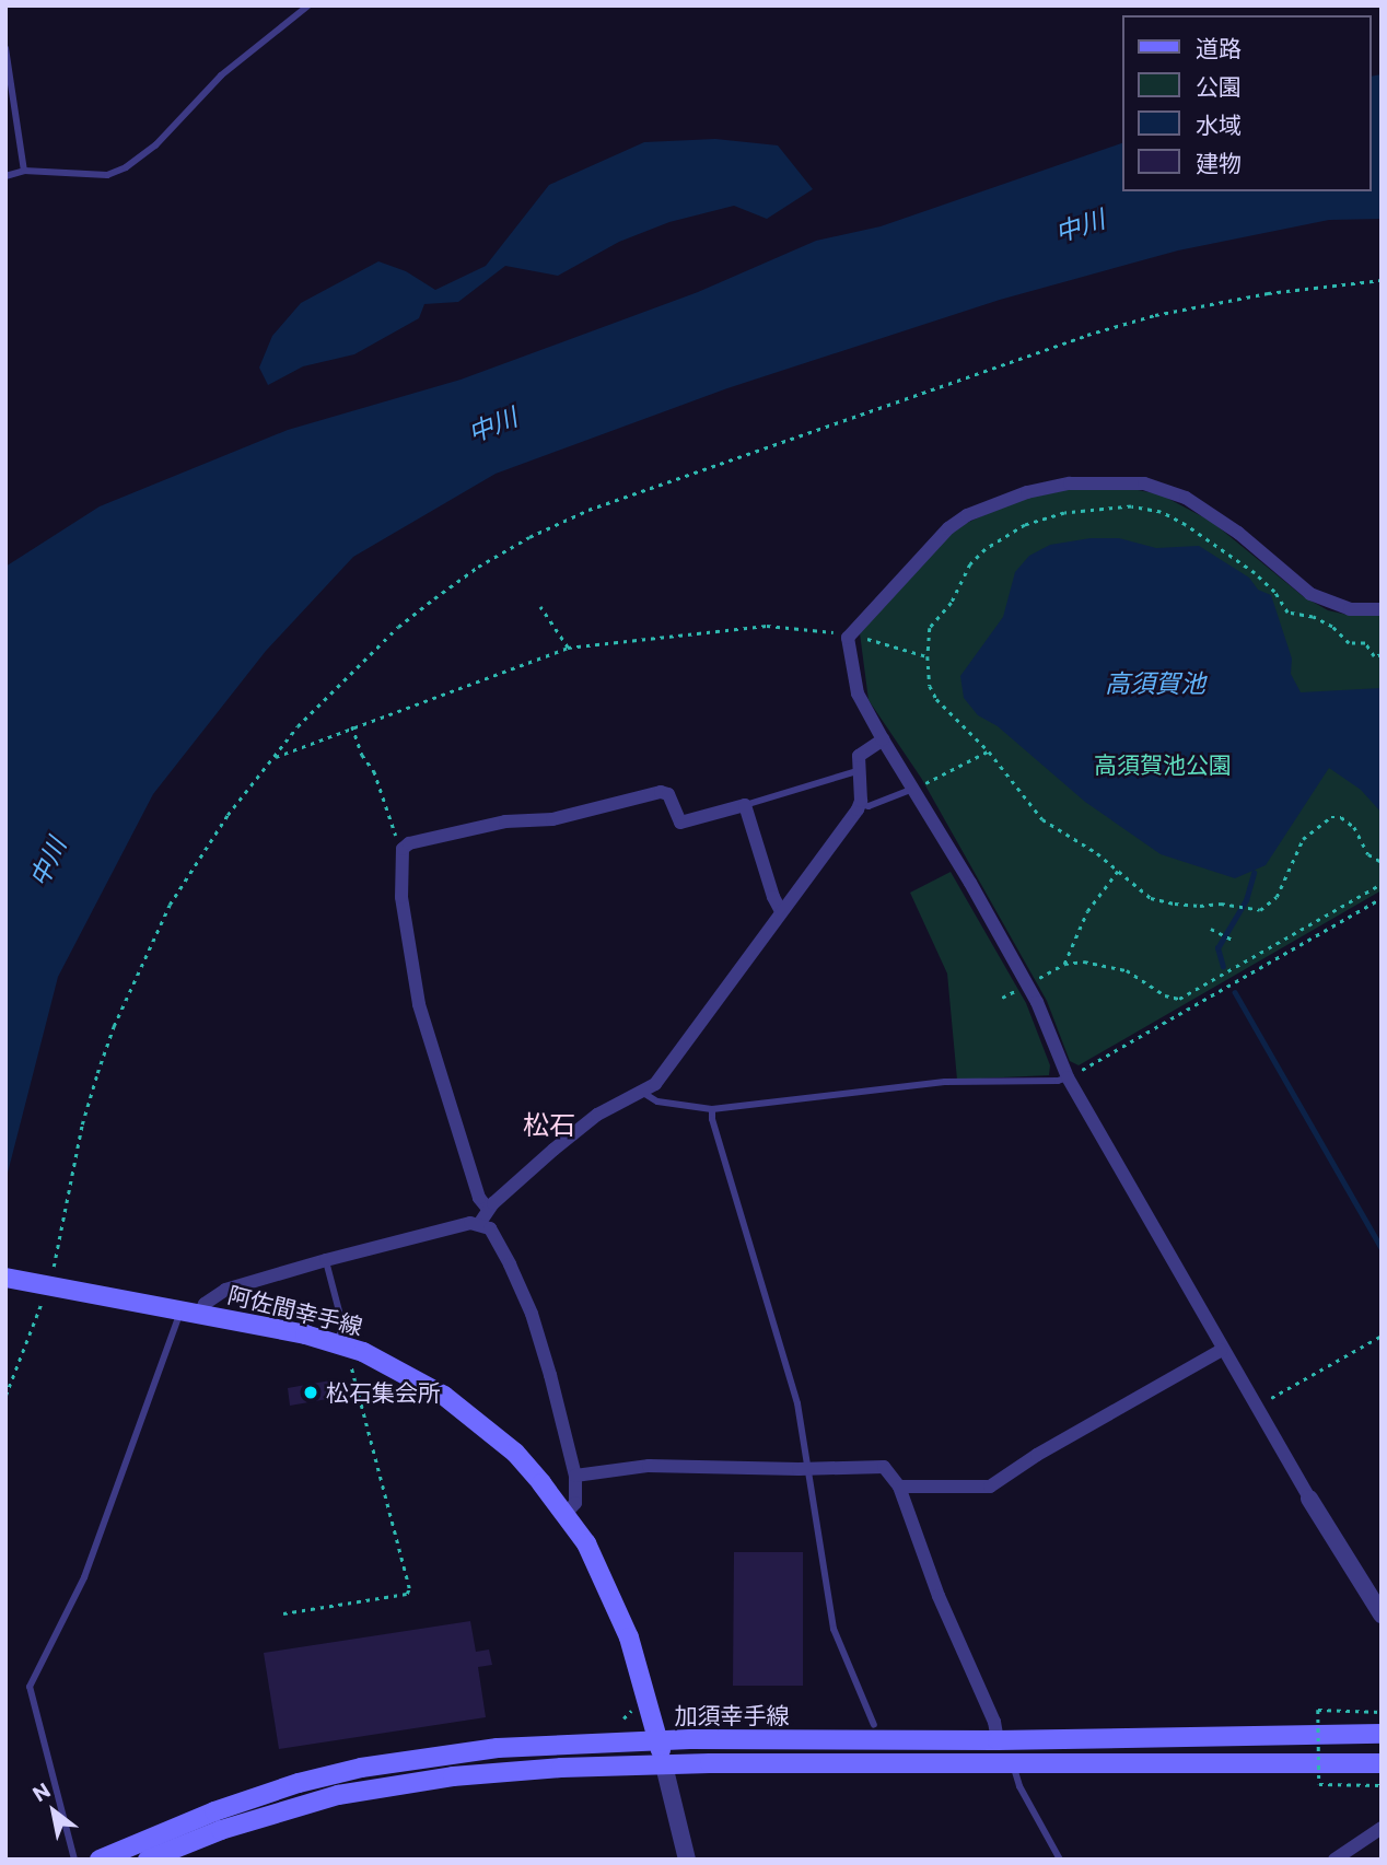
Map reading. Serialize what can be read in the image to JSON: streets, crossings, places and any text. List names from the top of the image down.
{
  "streets": {
    "main road": ["阿佐間幸手線", "加須幸手線"]
  },
  "crossings": [
    ["阿佐間幸手線", "加須幸手線"]
  ],
  "districts": ["松石"],
  "water": ["中川", "高須賀池"],
  "parks": ["高須賀池公園"],
  "places": ["松石集会所"],
  "legend": [
    "道路",
    "公園",
    "水域",
    "建物"
  ],
  "north": "top left"
}
